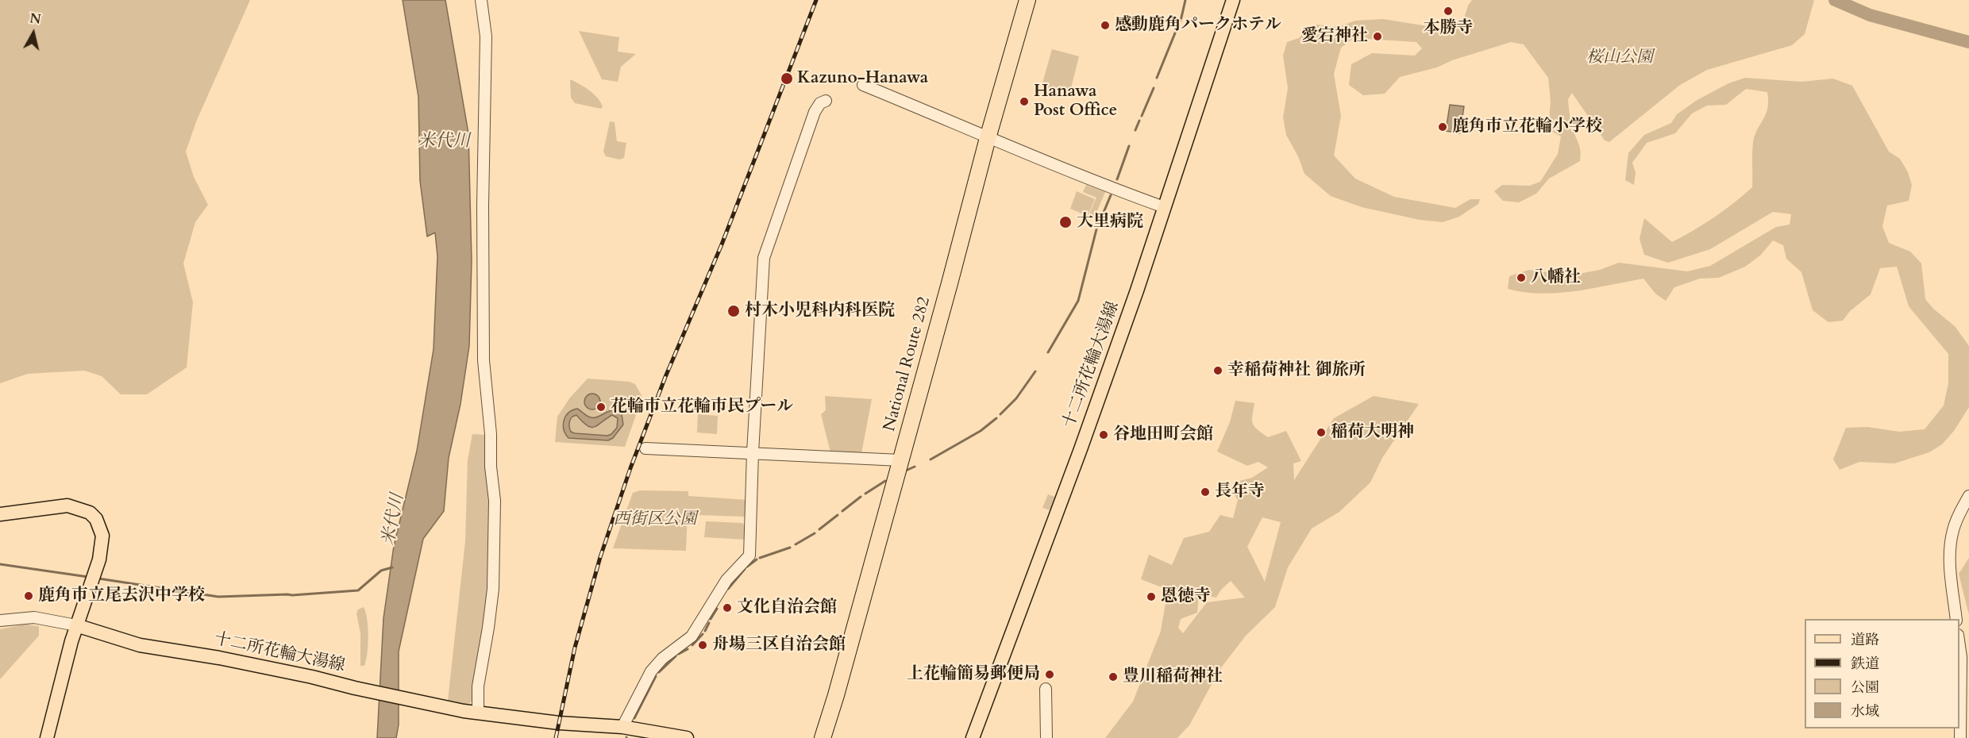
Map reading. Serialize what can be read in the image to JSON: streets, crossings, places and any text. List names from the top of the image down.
{
  "streets": {
    "highway": ["National Route 282"],
    "main road": ["十二所花輪大湯線"]
  },
  "water": ["米代川"],
  "parks": ["桜山公園", "西街区公園"],
  "places": [
    "本勝寺",
    "感動鹿角パークホテル",
    "愛宕神社",
    "Kazuno-Hanawa",
    "Hanawa Post Office",
    "鹿角市立花輪小学校",
    "大里病院",
    "八幡社",
    "村木小児科内科医院",
    "幸稲荷神社 御旅所",
    "花輪市立花輪市民プール",
    "稲荷大明神",
    "谷地田町会館",
    "長年寺",
    "鹿角市立尾去沢中学校",
    "恩徳寺",
    "文化自治会館",
    "舟場三区自治会館",
    "上花輪簡易郵便局",
    "豊川稲荷神社"
  ],
  "legend": [
    "道路",
    "鉄道",
    "公園",
    "水域"
  ],
  "north": "top"
}
